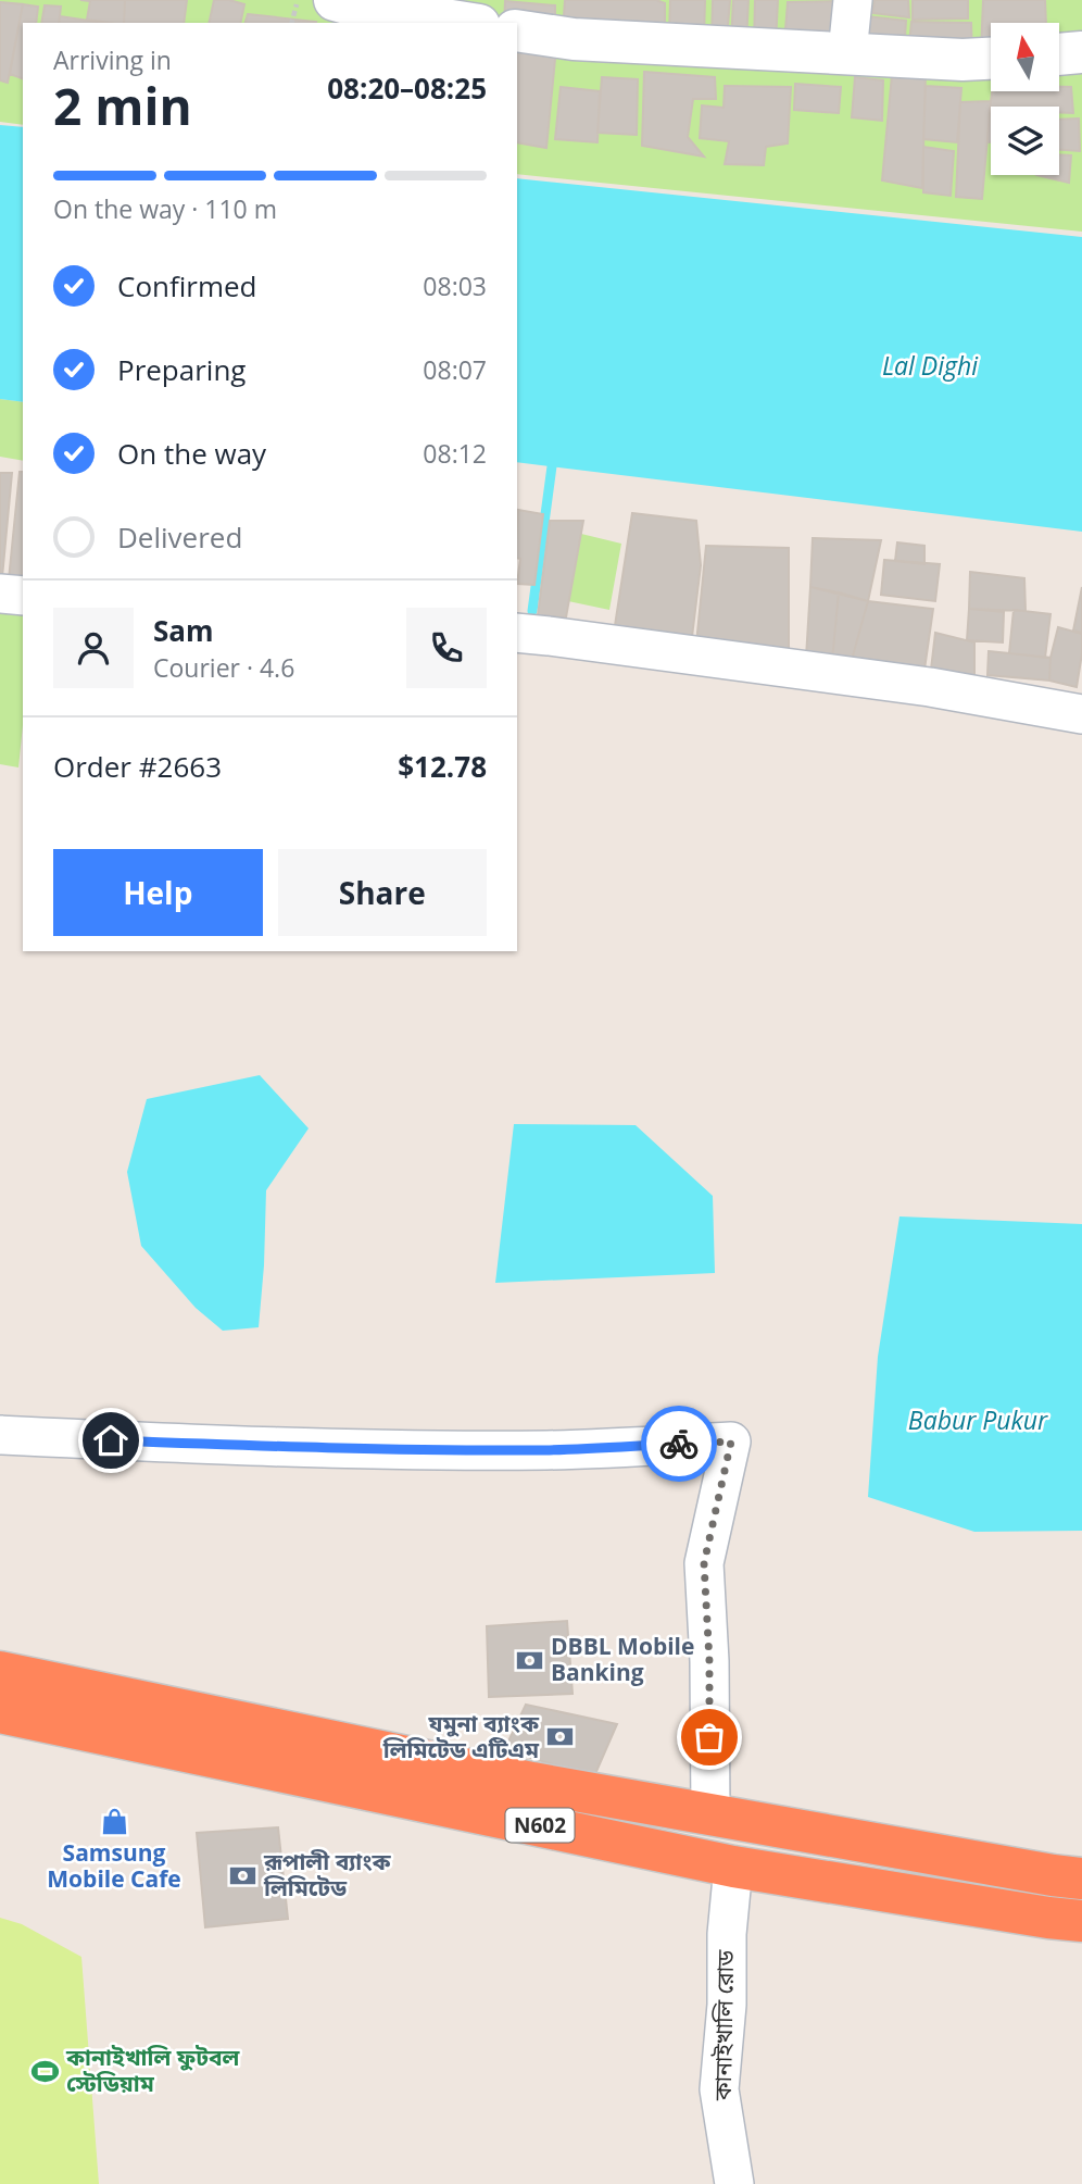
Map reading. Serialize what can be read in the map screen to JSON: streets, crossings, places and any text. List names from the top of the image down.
{
  "streets": {
    "highway": ["N602"],
    "street": ["কানাইখালি রোড"]
  },
  "crossings": [
    ["N602", "কানাইখালি রোড"]
  ],
  "water": ["Lal Dighi", "Babur Pukur"],
  "places": {
    "bank": ["DBBL Mobile Banking", "যমুনা ব্যাংক লিমিটেড এটিএম", "রূপালী ব্যাংক লিমিটেড"],
    "shop": ["Samsung Mobile Cafe"],
    "sports": ["কানাইখালি ফুটবল স্টেডিয়াম"]
  },
  "north": "top",
  "page": {
    "heading": ["2 min", "Arriving in", "08:20–08:25"],
    "panel": [
      "Sam",
      "Courier · 4.6",
      "Order #2663",
      "$12.78"
    ],
    "bar": "On the way · 110 m",
    "list": [
      ["Confirmed", "08:03"],
      ["Preparing", "08:07"],
      ["On the way", "08:12"],
      "Delivered"
    ],
    "buttons": ["Help", "Share"]
  }
}
